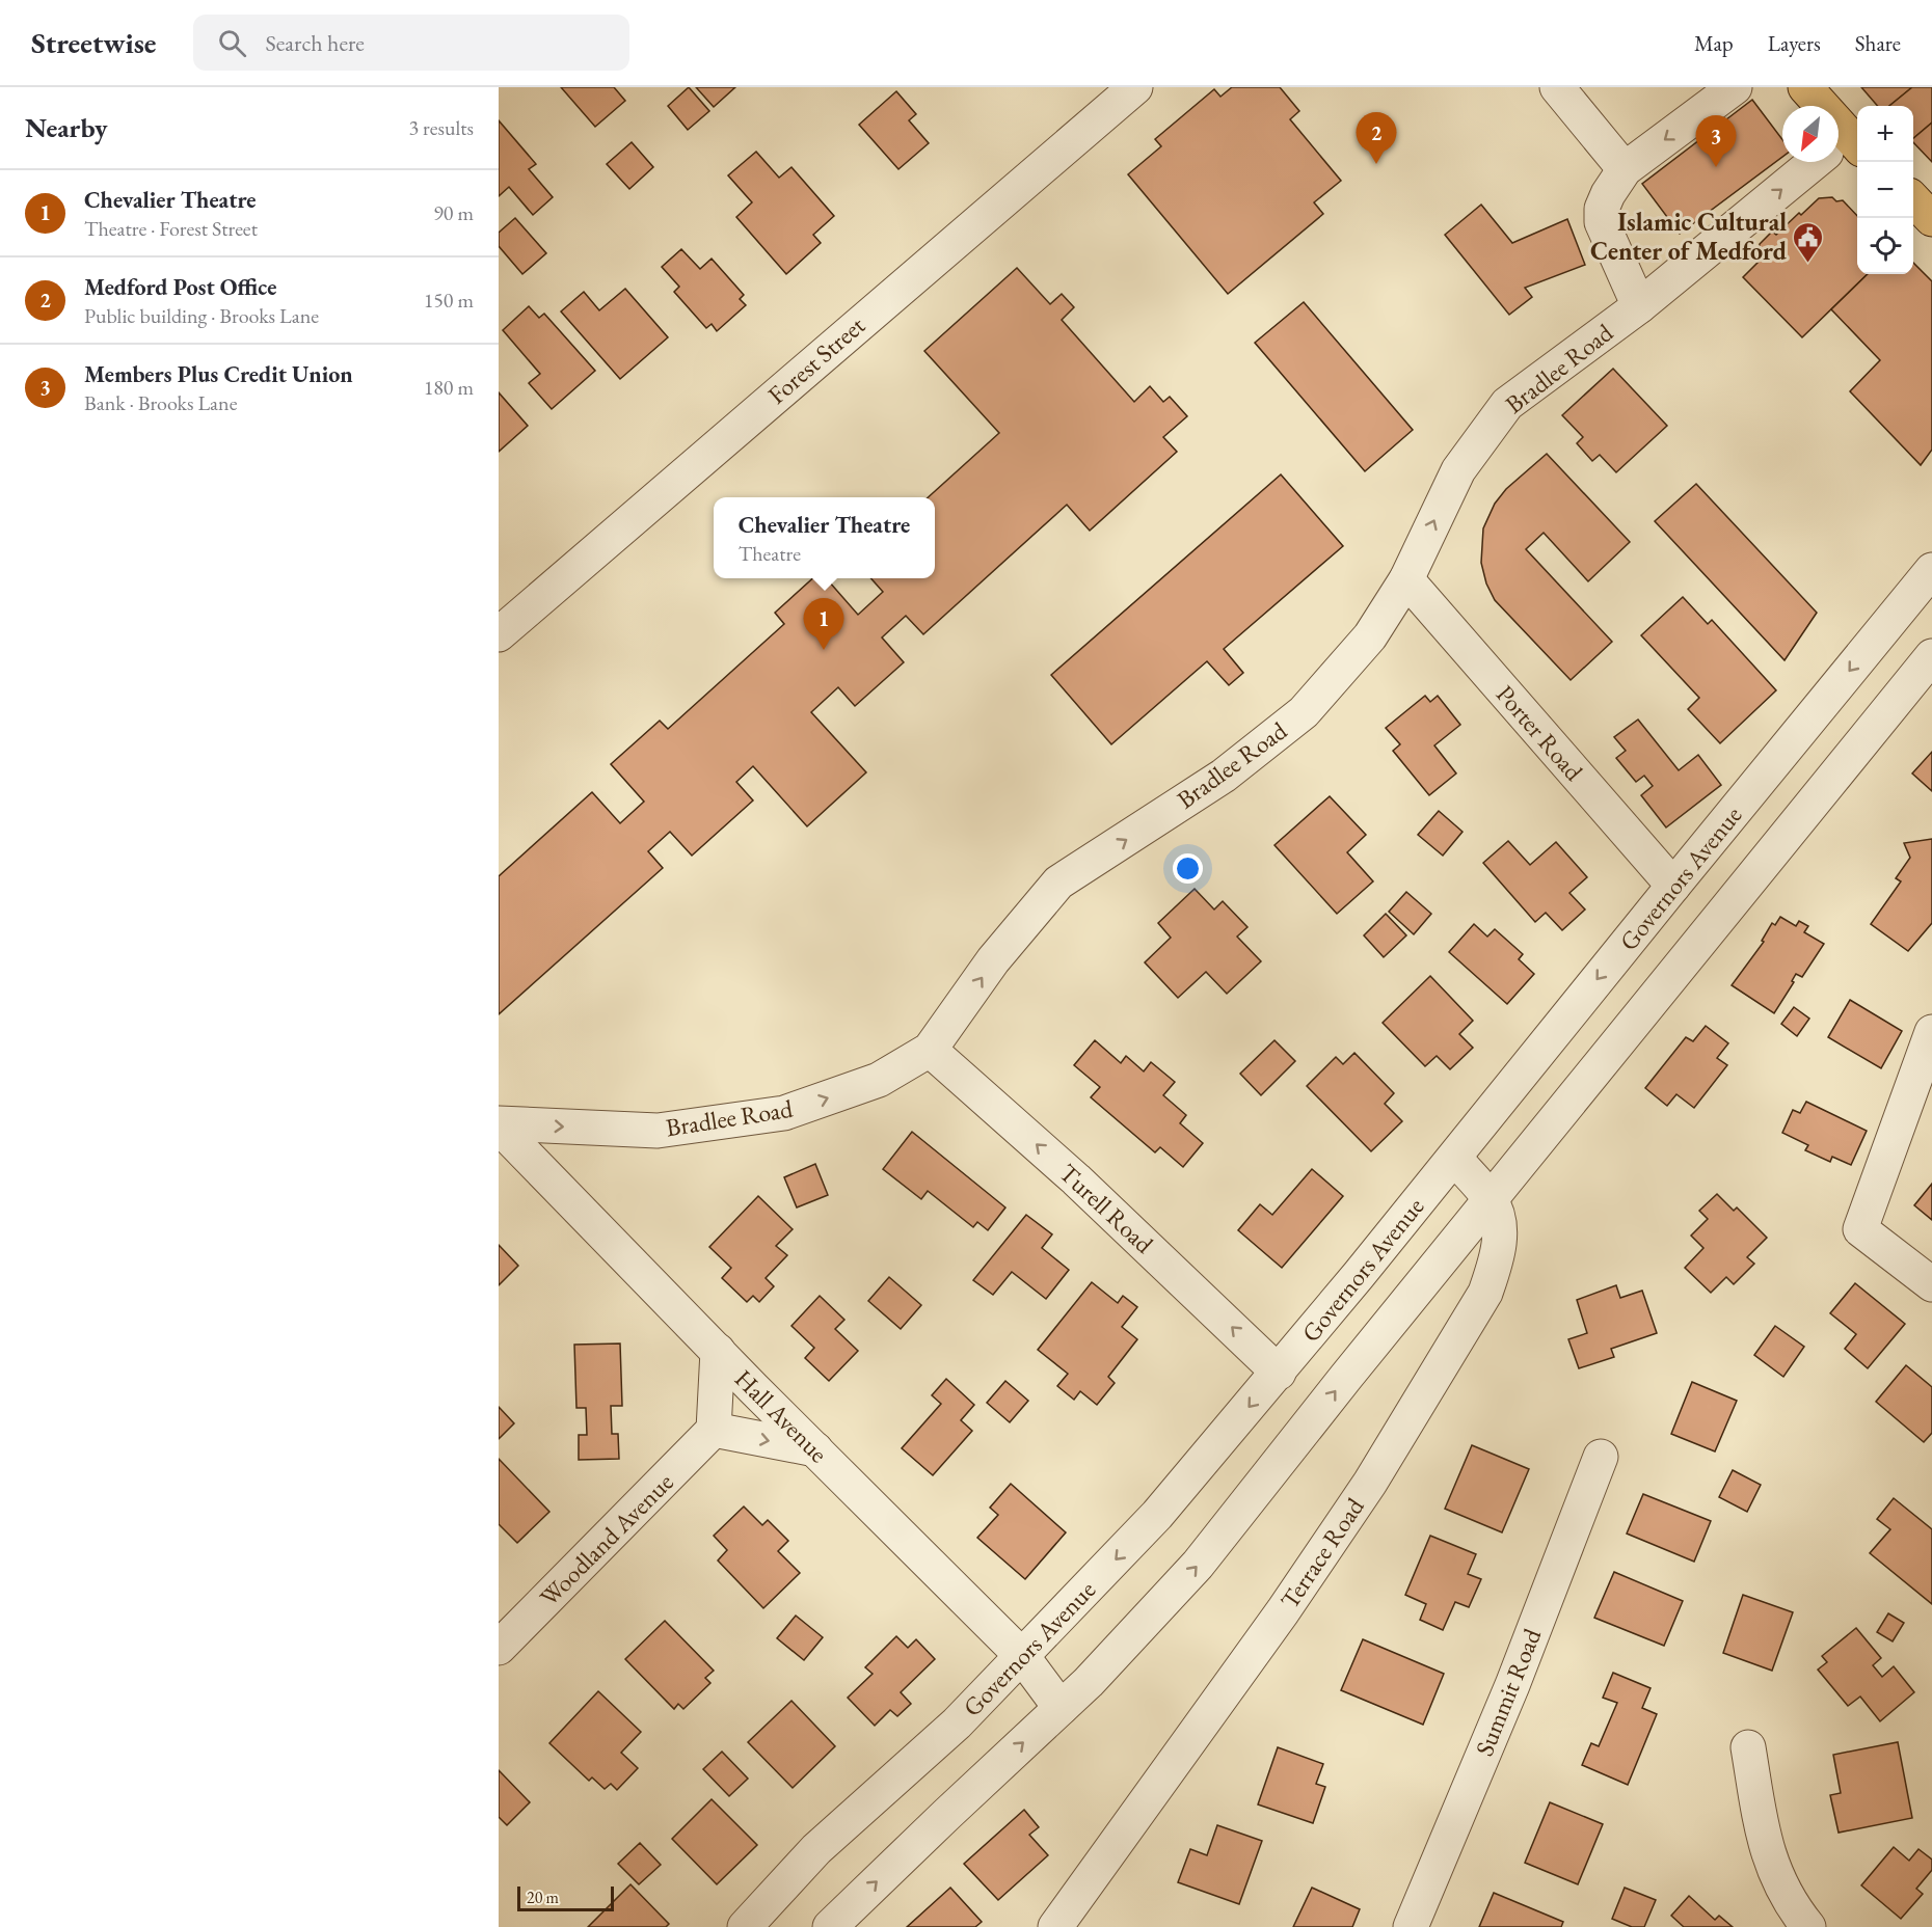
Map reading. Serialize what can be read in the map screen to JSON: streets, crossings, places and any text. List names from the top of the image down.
{
  "streets": {
    "street": [
      "Forest Street",
      "Bradlee Road",
      "Porter Road",
      "Governors Avenue",
      "Turell Road",
      "Hall Avenue",
      "Woodland Avenue",
      "Terrace Road",
      "Summit Road"
    ]
  },
  "crossings": [
    ["Bradlee Road", "Porter Road"],
    ["Bradlee Road", "Turell Road"],
    ["Bradlee Road", "Hall Avenue"],
    ["Porter Road", "Governors Avenue"],
    ["Governors Avenue", "Turell Road"],
    ["Governors Avenue", "Hall Avenue"],
    ["Governors Avenue", "Terrace Road"]
  ],
  "one_way": ["Bradlee Road", "Turell Road"],
  "places": {
    "public building": ["Islamic Cultural Center of Medford"]
  },
  "scale_bar": "20 m",
  "north": "bottom left",
  "page": {
    "header": "Streetwise",
    "search": "Search here",
    "nav": ["Map", "Layers", "Share"],
    "heading": ["Nearby", "3 results"],
    "map_buttons": ["+", "−"],
    "pins": ["2", "3", "1"],
    "list": [
      {
        "mark": "1",
        "name": "Chevalier Theatre",
        "note": "Theatre · Forest Street",
        "value": "90 m"
      },
      {
        "mark": "2",
        "name": "Medford Post Office",
        "note": "Public building · Brooks Lane",
        "value": "150 m"
      },
      {
        "mark": "3",
        "name": "Members Plus Credit Union",
        "note": "Bank · Brooks Lane",
        "value": "180 m"
      }
    ],
    "popup": ["Chevalier Theatre", "Theatre"],
    "scale": "20 m"
  }
}
